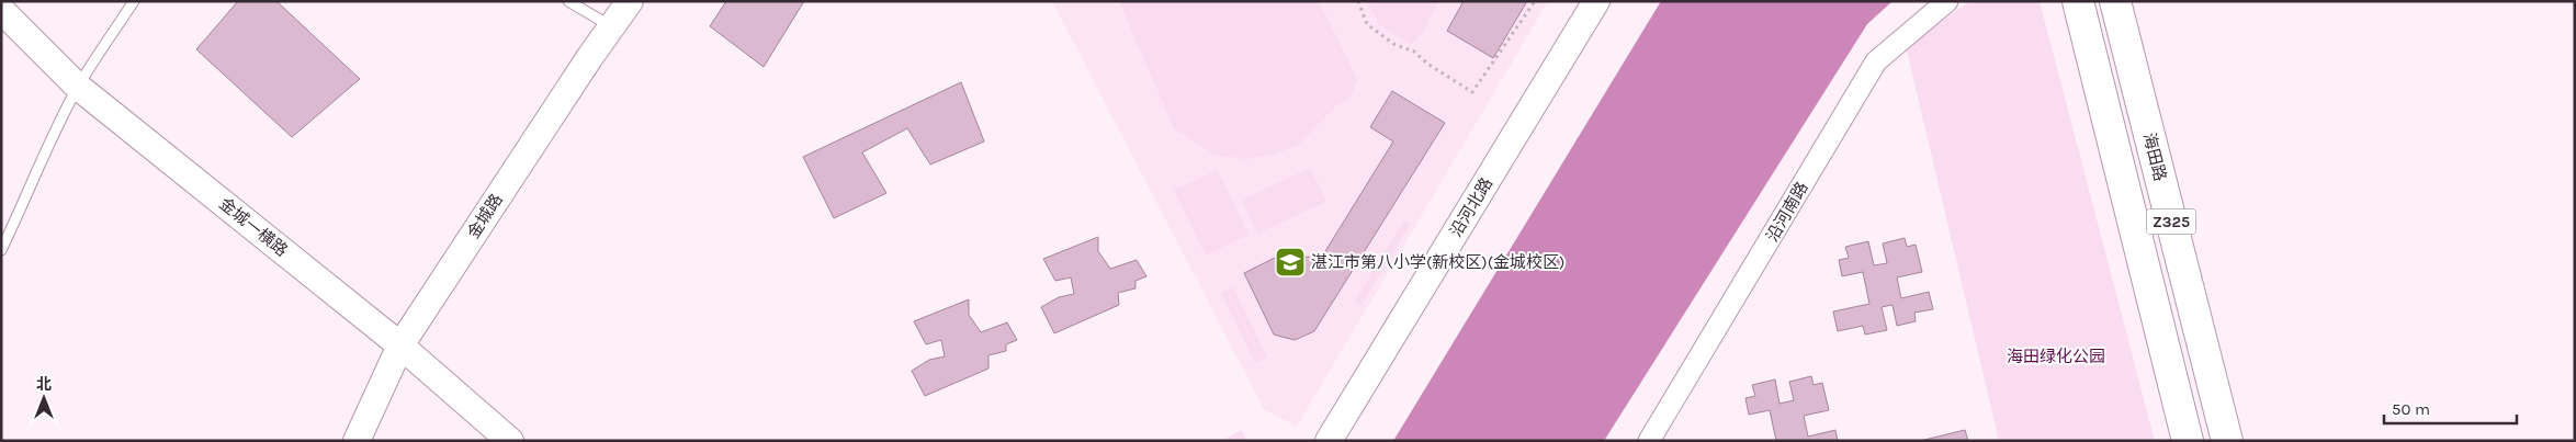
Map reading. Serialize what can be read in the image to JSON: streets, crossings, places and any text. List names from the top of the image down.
{
  "streets": {
    "main road": ["海田路", "Z325"],
    "street": [
      "沿河北路",
      "沿河南路",
      "金城路",
      "金城一横路"
    ]
  },
  "crossings": [
    ["金城路", "金城一横路"]
  ],
  "parks": ["海田绿化公园"],
  "places": {
    "school or university": ["湛江市第八小学(新校区)(金城校区)"]
  },
  "scale_bar": "50 m",
  "north": "top"
}
